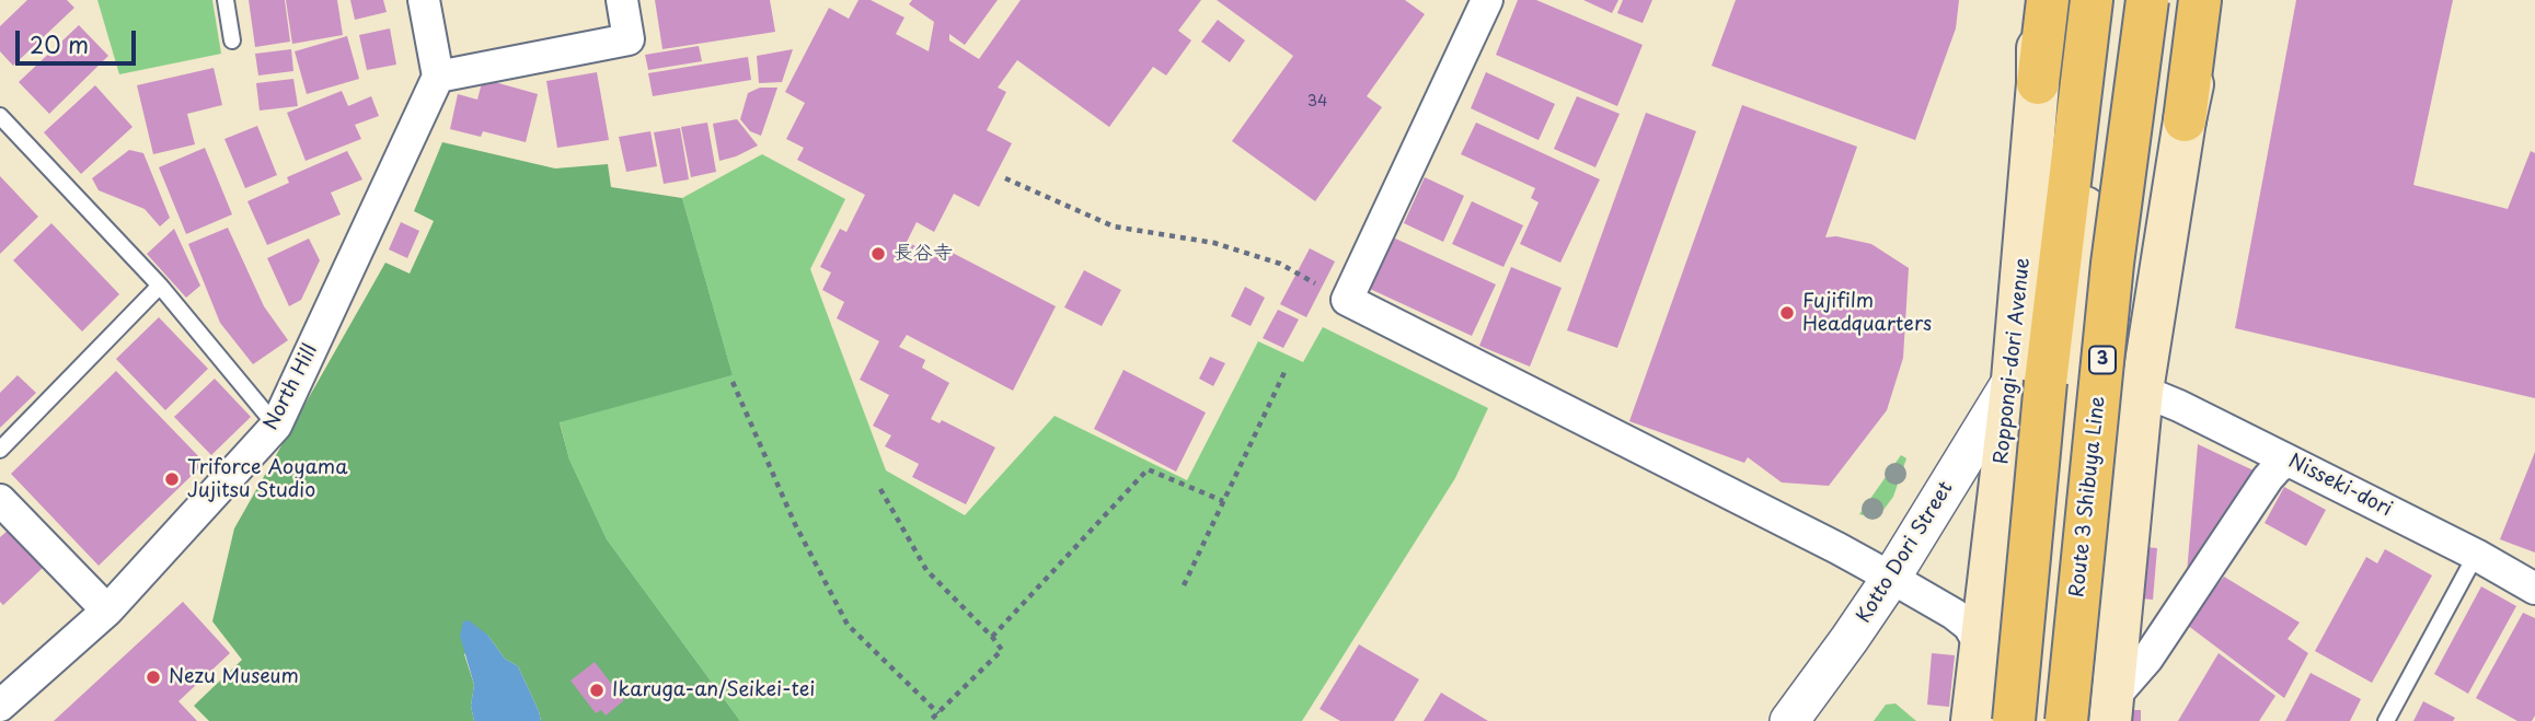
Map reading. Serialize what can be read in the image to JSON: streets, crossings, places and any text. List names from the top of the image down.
{
  "streets": {
    "highway": ["3", "Route 3 Shibuya Line"],
    "main road": ["Roppongi-dori Avenue"],
    "street": ["North Hill", "Nisseki-dori", "Kotto Dori Street"]
  },
  "crossings": [
    ["Roppongi-dori Avenue", "Kotto Dori Street"]
  ],
  "places": [
    "長谷寺",
    "Fujifilm Headquarters",
    "Triforce Aoyama Jujitsu Studio",
    "Nezu Museum",
    "Ikaruga-an/Seikei-tei"
  ],
  "house_numbers": ["34"],
  "scale_bar": "20 m"
}
